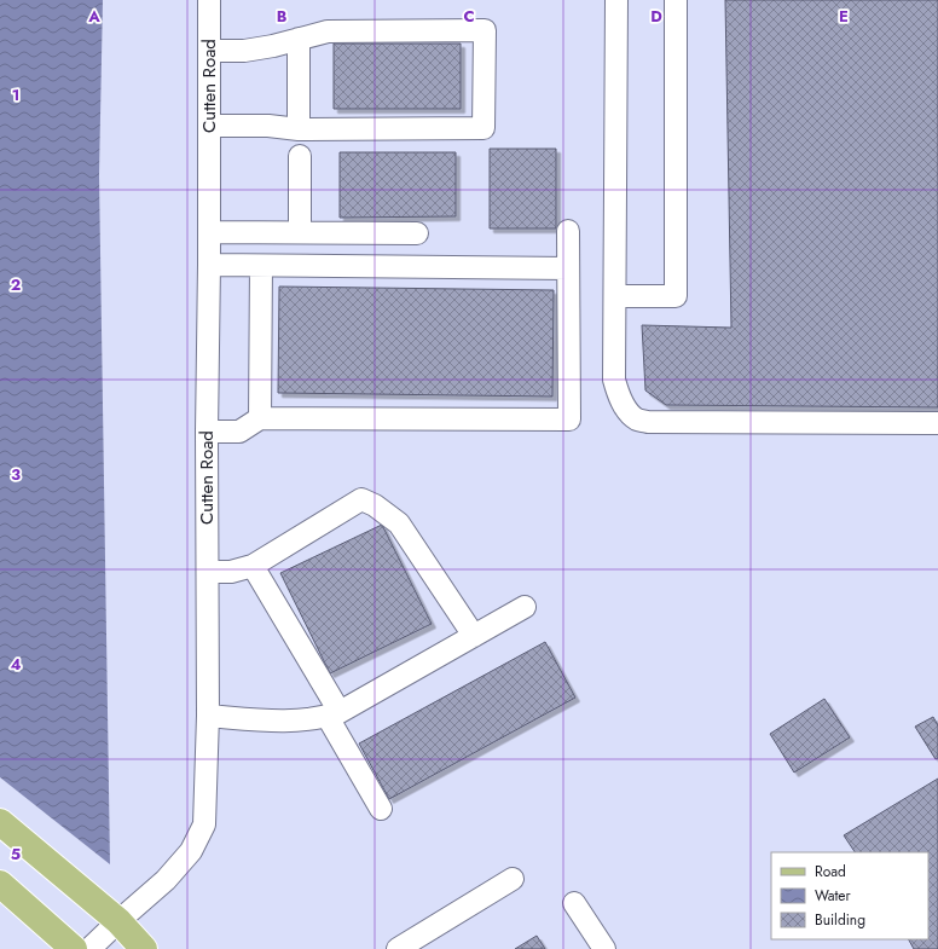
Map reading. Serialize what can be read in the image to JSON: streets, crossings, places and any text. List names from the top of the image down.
{
  "streets": {
    "street": ["Cutten Road"]
  },
  "legend": ["Road", "Water", "Building"],
  "grid": {
    "columns": [
      "A",
      "B",
      "C",
      "D",
      "E"
    ],
    "rows": [
      "1",
      "2",
      "3",
      "4",
      "5"
    ]
  }
}
